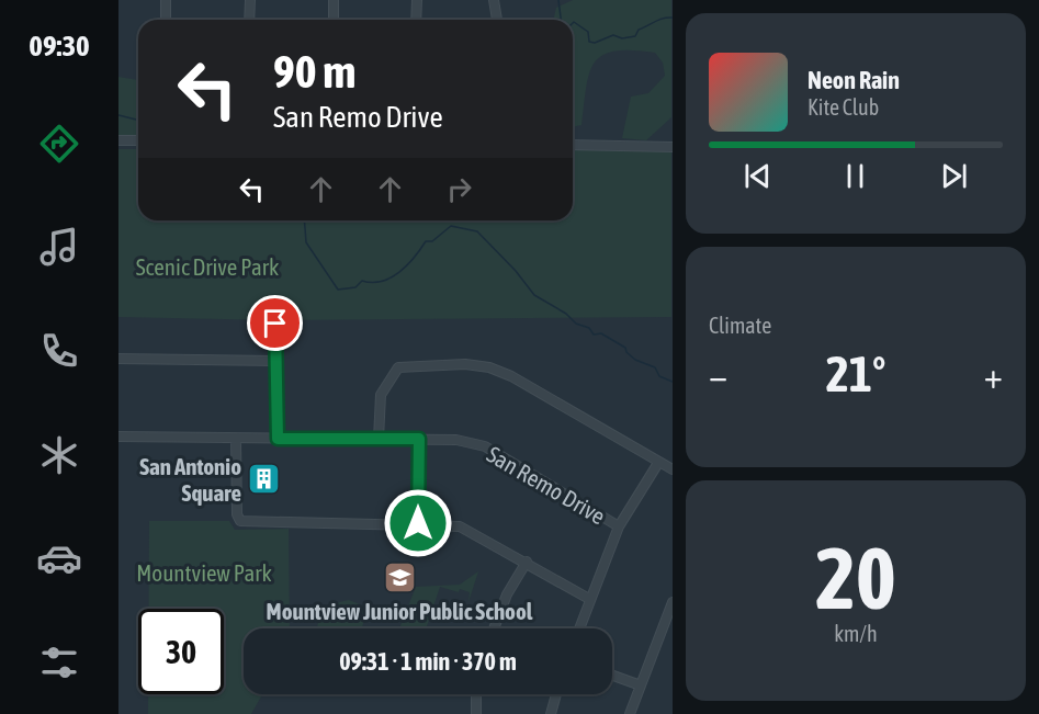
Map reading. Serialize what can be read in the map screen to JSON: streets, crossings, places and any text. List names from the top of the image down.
{
  "streets": {
    "street": ["San Remo Drive"]
  },
  "parks": ["Scenic Drive Park", "Mountview Park"],
  "places": {
    "building": ["San Antonio Square"],
    "school or university": ["Mountview Junior Public School"]
  },
  "page": {
    "tabs": "09:30",
    "turn": ["90 m", "San Remo Drive"],
    "song": ["Neon Rain", "Kite Club"],
    "tile": [
      "Climate",
      ["20", "km/h"]
    ],
    "heat": ["−", "21°", "+"],
    "limit": "30",
    "trip": "09:31 · 1 min · 370 m"
  }
}
